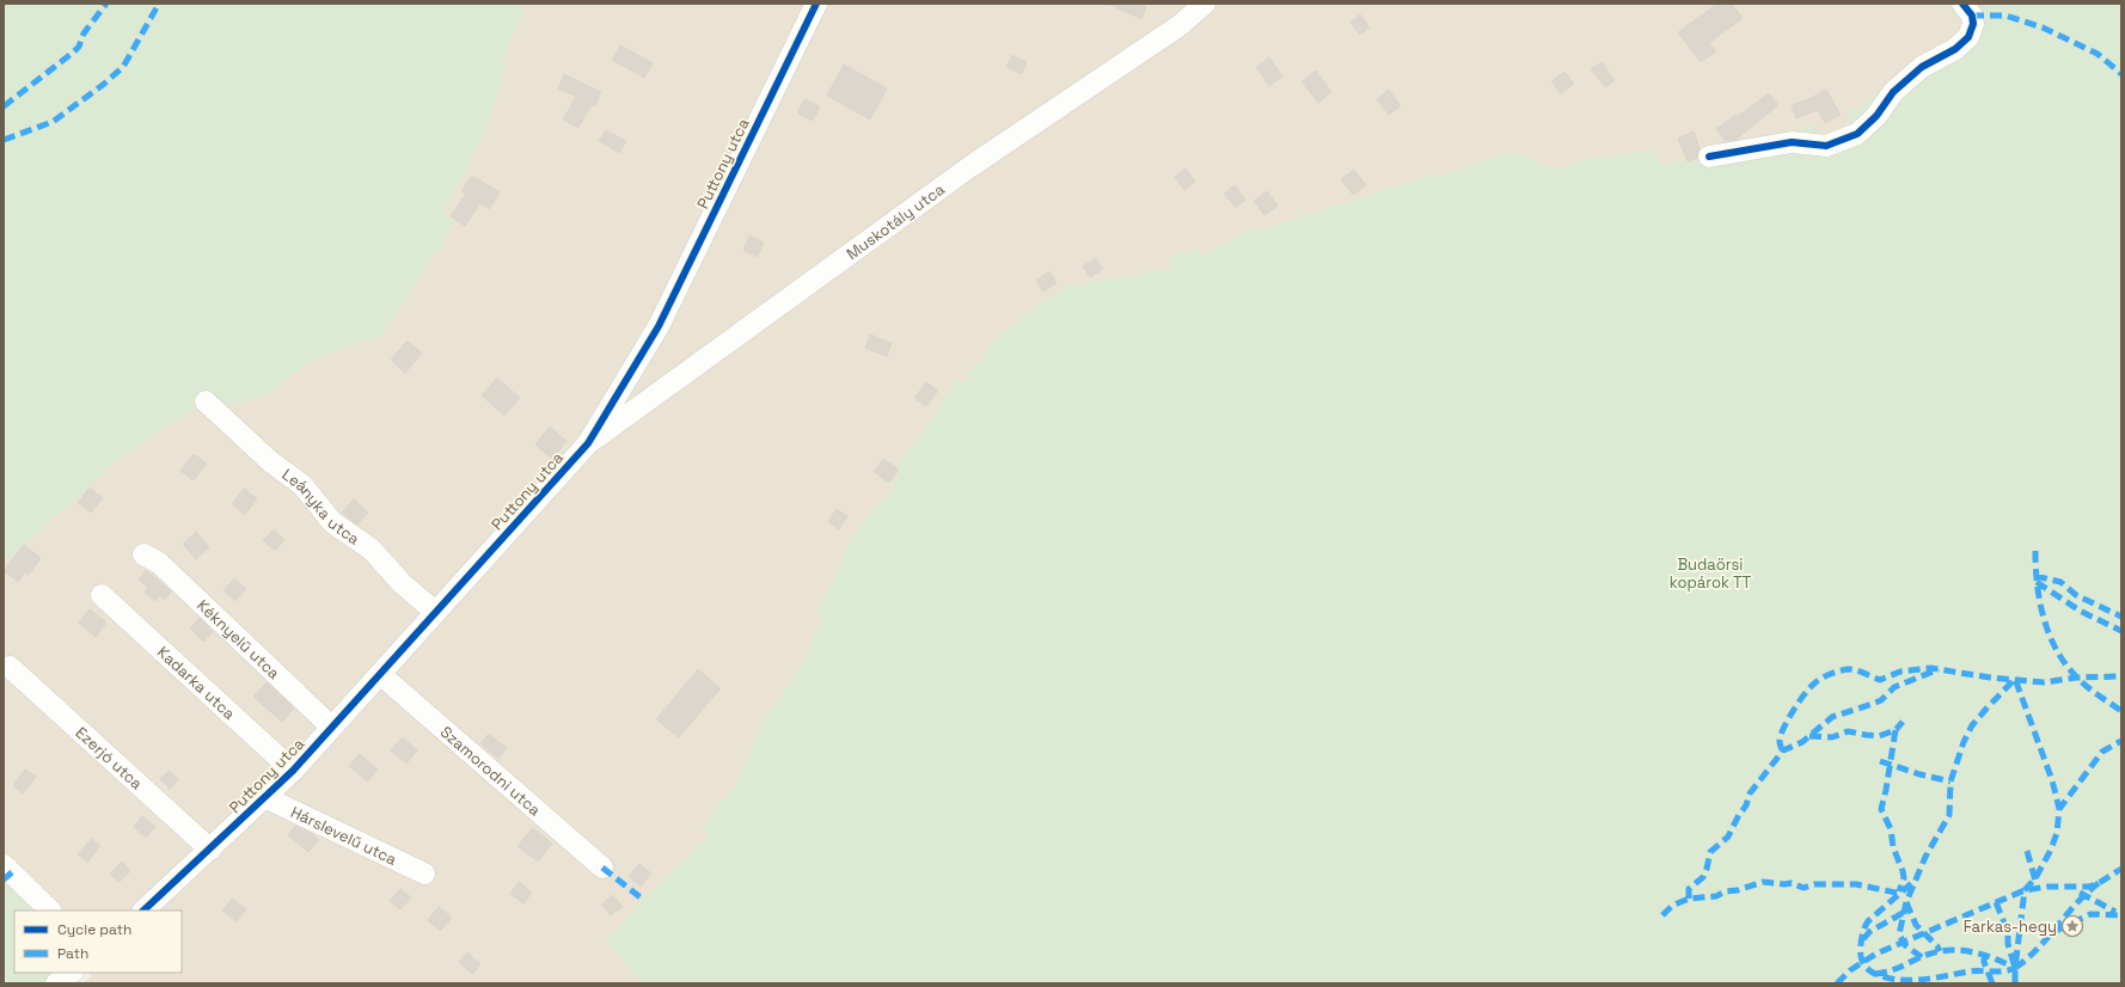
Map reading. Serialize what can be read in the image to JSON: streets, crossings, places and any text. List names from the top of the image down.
{
  "streets": {
    "street": [
      "Puttony utca",
      "Muskotály utca",
      "Leányka utca",
      "Kéknyelű utca",
      "Kadarka utca",
      "Ezerjó utca",
      "Szamorodni utca",
      "Hárslevelű utca"
    ]
  },
  "crossings": [
    ["Puttony utca", "Muskotály utca"],
    ["Puttony utca", "Leányka utca"],
    ["Puttony utca", "Kéknyelű utca"],
    ["Puttony utca", "Kadarka utca"],
    ["Puttony utca", "Ezerjó utca"],
    ["Puttony utca", "Szamorodni utca"],
    ["Puttony utca", "Hárslevelű utca"]
  ],
  "parks": ["Budaörsi kopárok TT"],
  "places": {
    "place": ["Farkas-hegy"]
  },
  "legend": ["Cycle path", "Path"]
}
